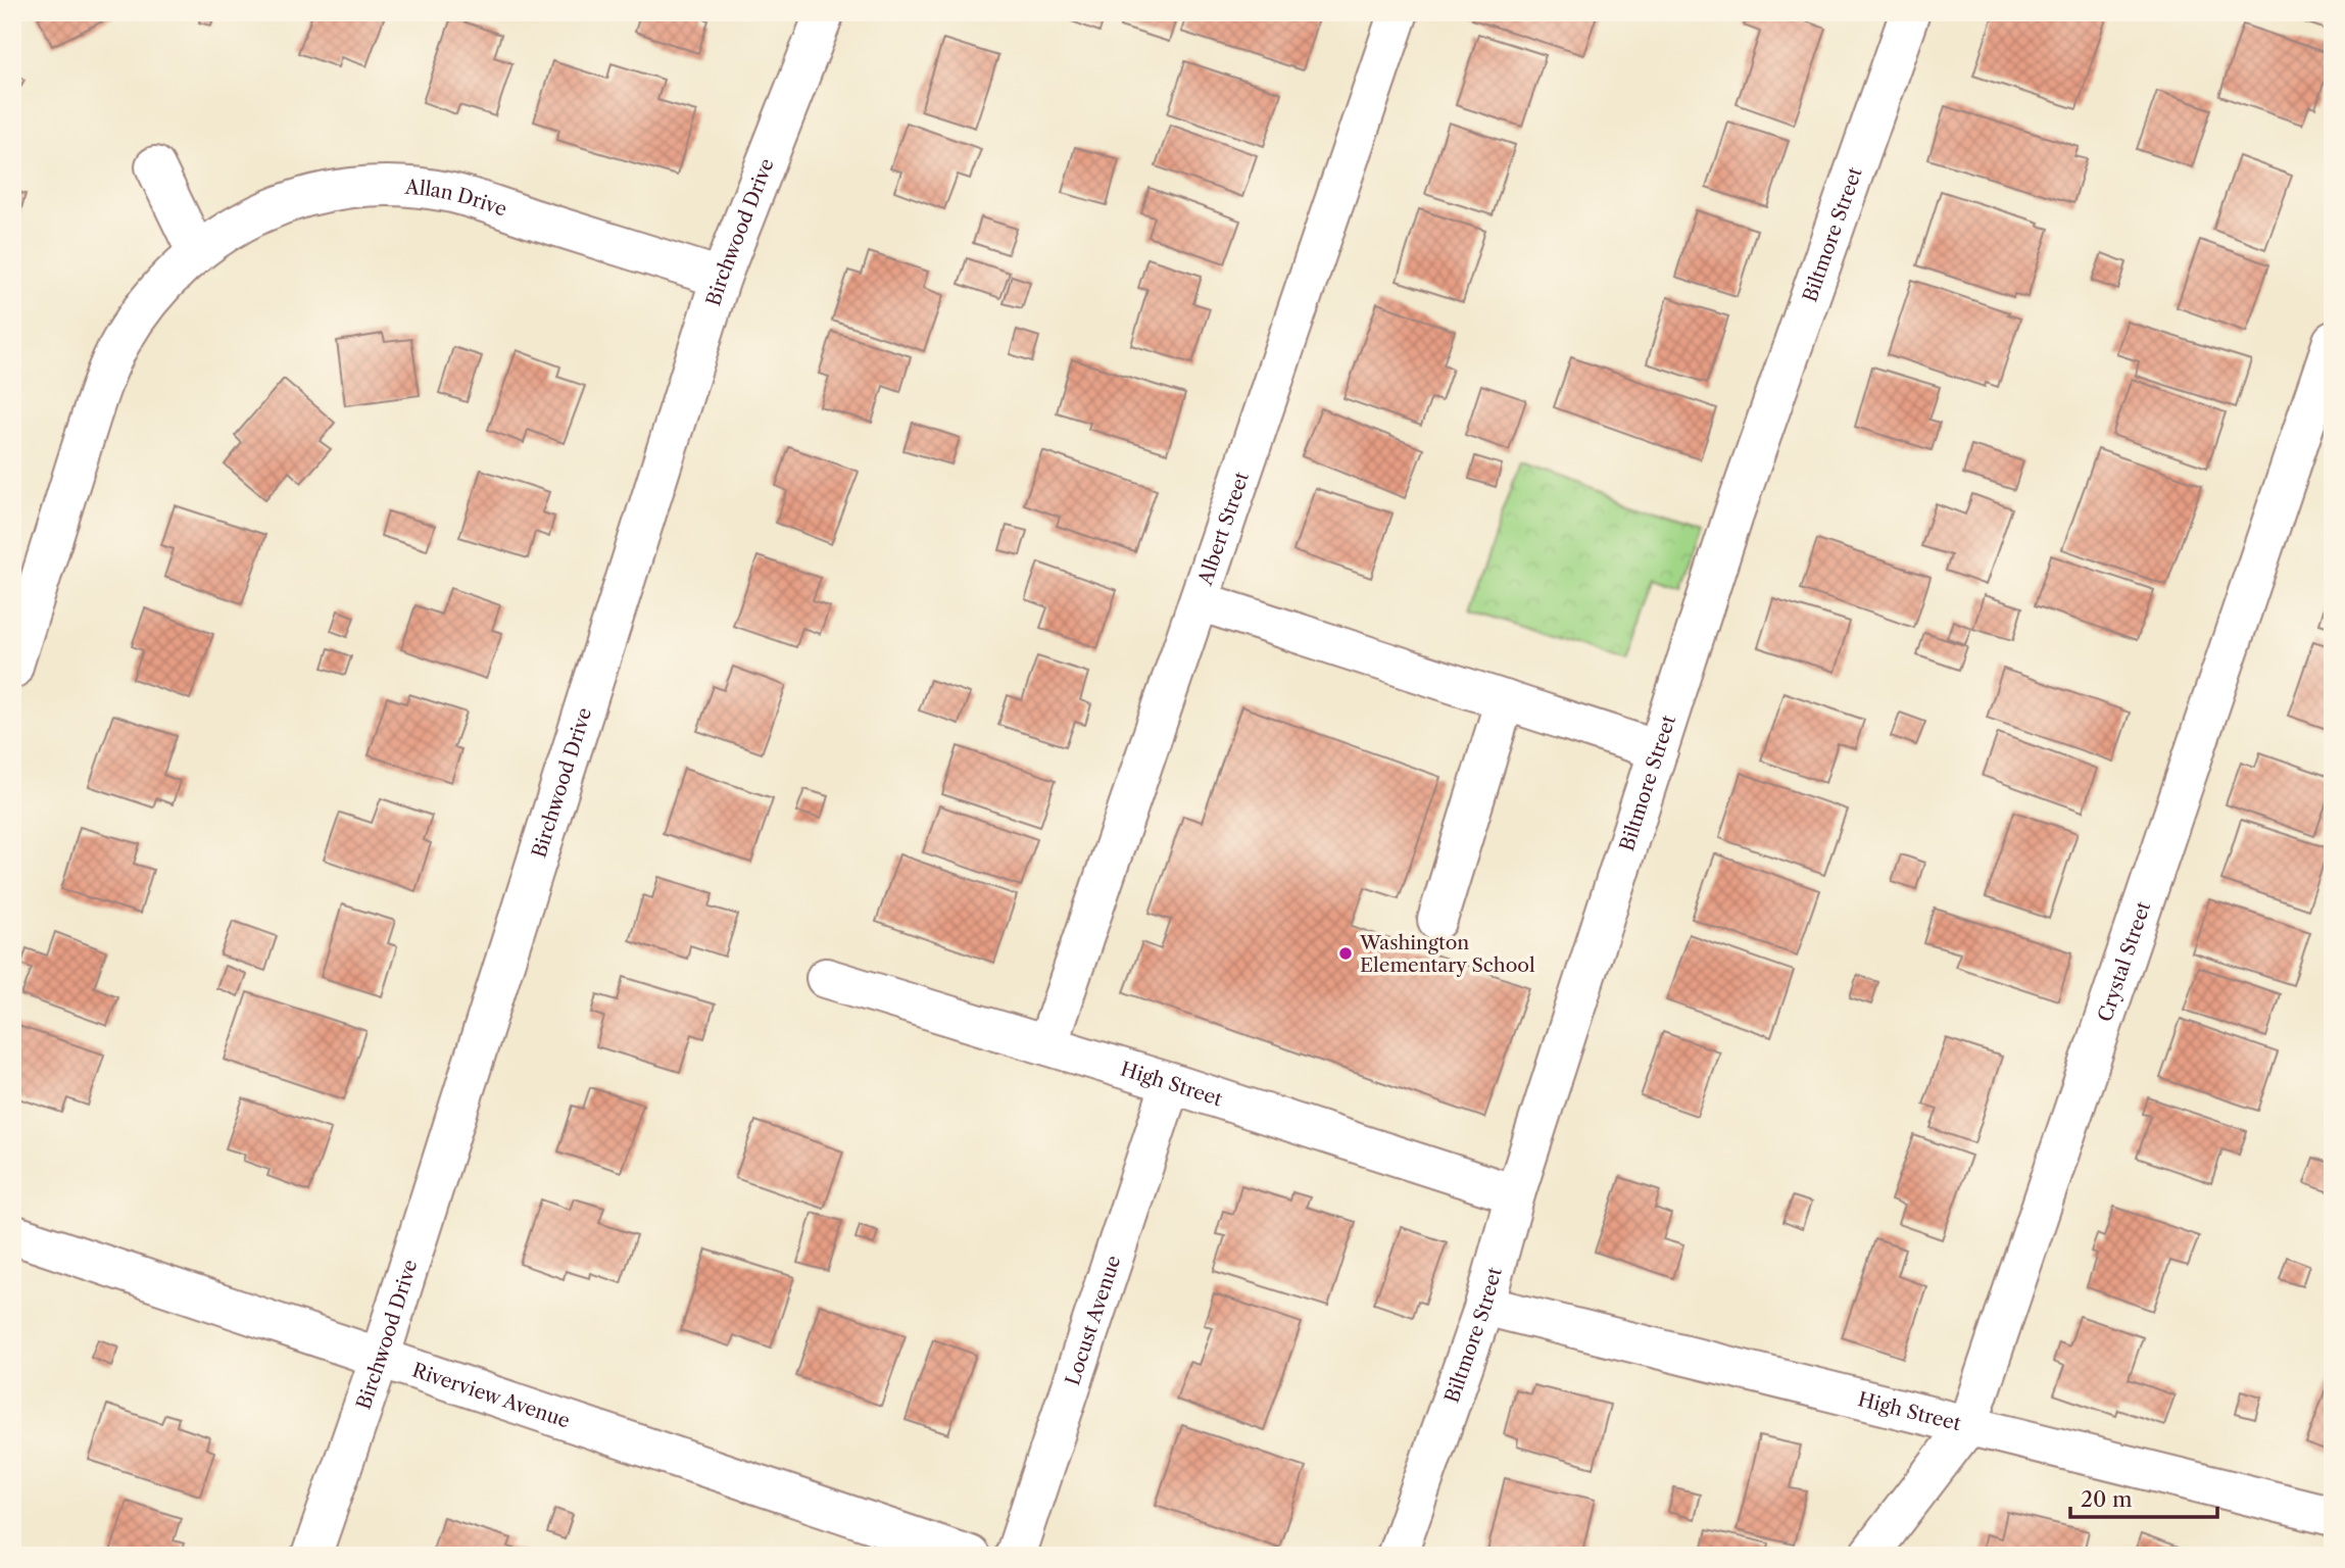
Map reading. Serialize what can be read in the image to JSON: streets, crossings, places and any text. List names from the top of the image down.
{
  "streets": {
    "street": [
      "Allan Drive",
      "Birchwood Drive",
      "Biltmore Street",
      "Albert Street",
      "Crystal Street",
      "High Street",
      "Locust Avenue",
      "Riverview Avenue"
    ]
  },
  "crossings": [
    ["Allan Drive", "Birchwood Drive"],
    ["Birchwood Drive", "Riverview Avenue"],
    ["Biltmore Street", "High Street"],
    ["Albert Street", "High Street"],
    ["Crystal Street", "High Street"],
    ["High Street", "Locust Avenue"]
  ],
  "places": ["Washington Elementary School"],
  "scale_bar": "20 m"
}
